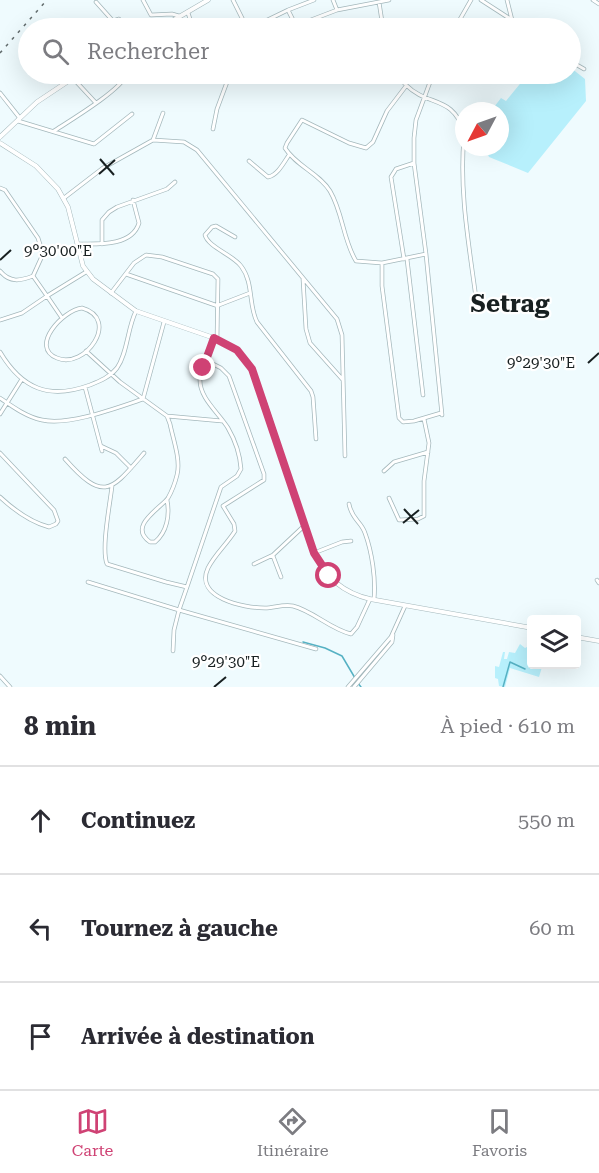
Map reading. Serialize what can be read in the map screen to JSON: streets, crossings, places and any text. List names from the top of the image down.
{
  "districts": ["Setrag"],
  "north": "bottom left",
  "page": {
    "search": "Rechercher",
    "heading": ["8 min", "À pied · 610 m"],
    "list": [
      ["Continuez", "550 m"],
      ["Tournez à gauche", "60 m"],
      "Arrivée à destination"
    ],
    "nav": ["Carte", "Itinéraire", "Favoris"]
  },
  "coordinates": ["9°30'00\"E", "9°29'30\"E"]
}
